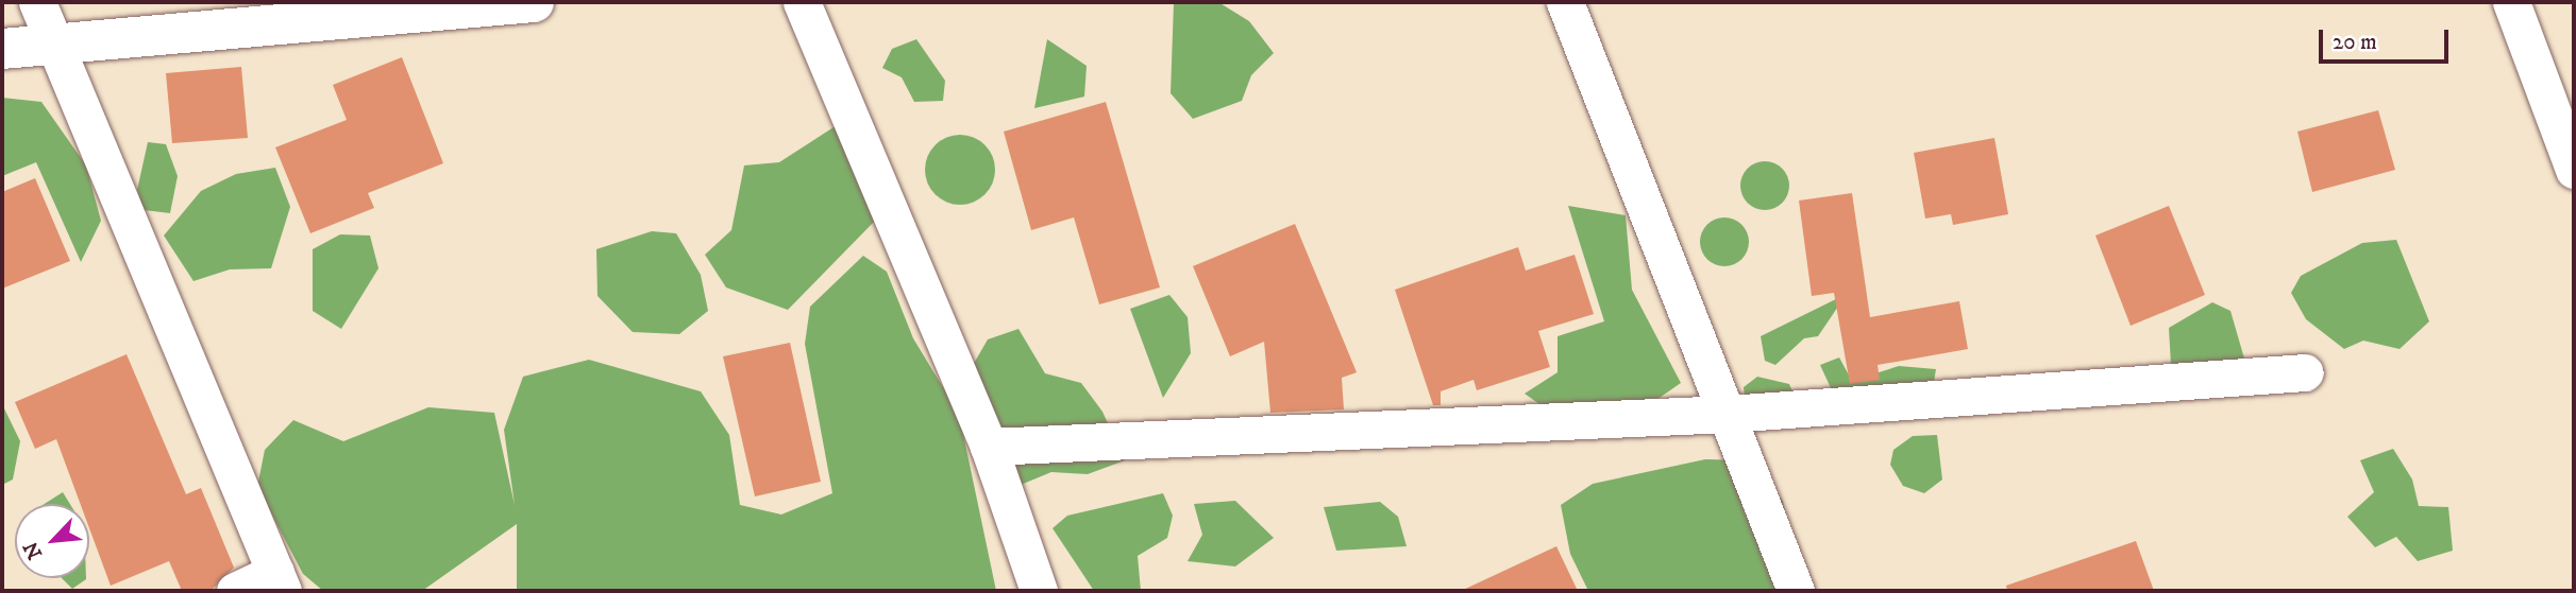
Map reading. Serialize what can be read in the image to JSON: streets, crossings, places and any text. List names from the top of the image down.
{
  "scale_bar": "20 m",
  "north": "bottom left"
}
